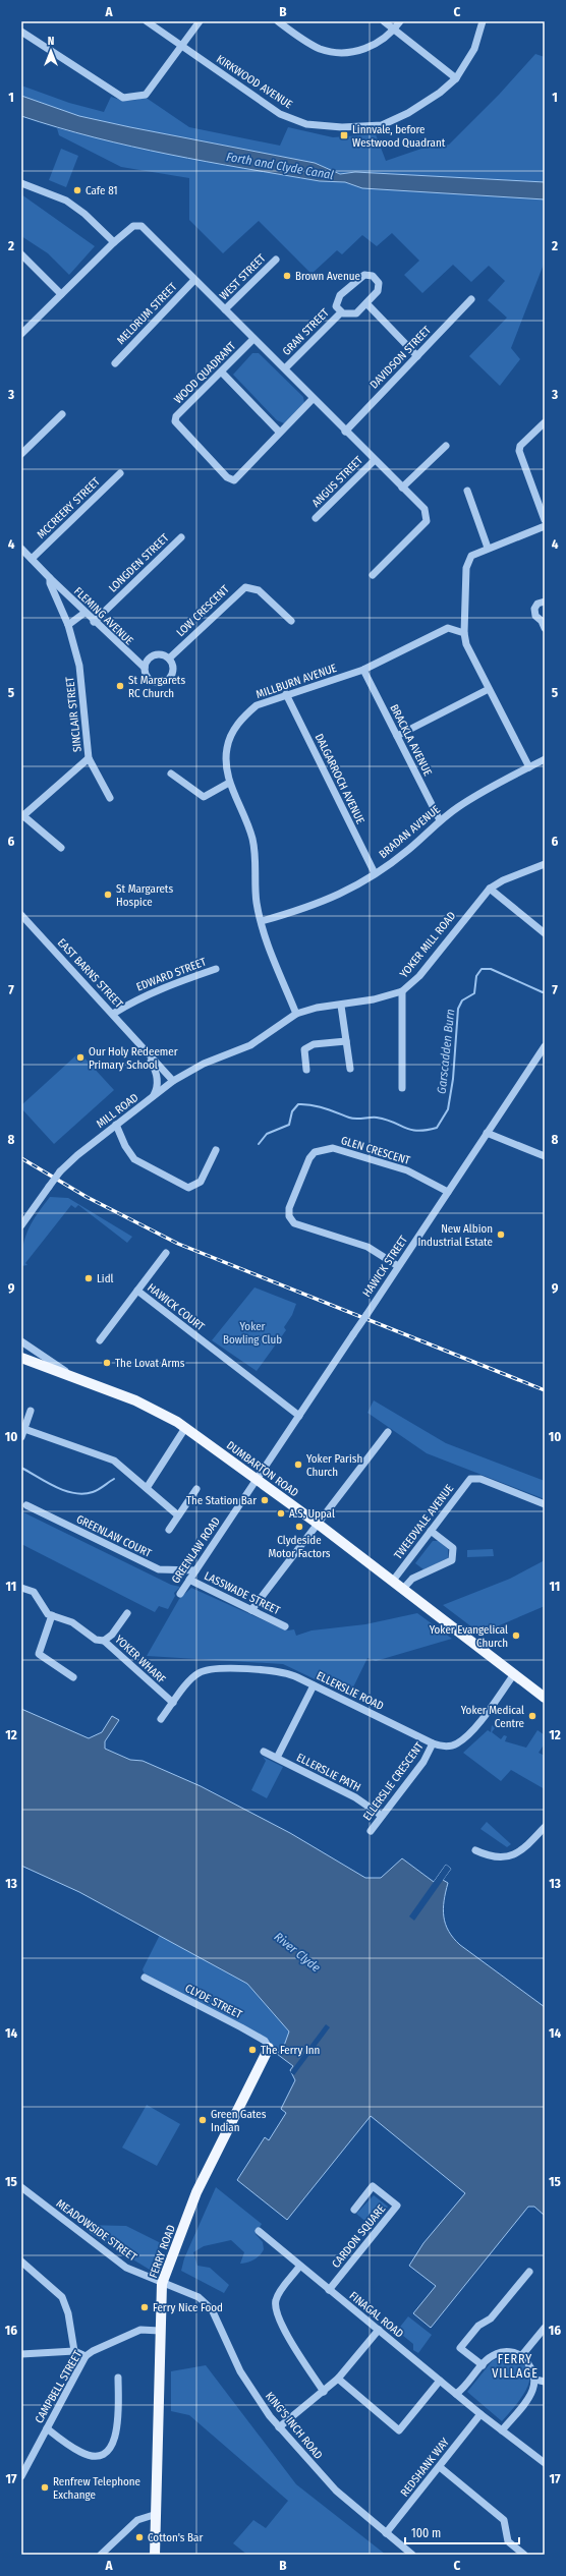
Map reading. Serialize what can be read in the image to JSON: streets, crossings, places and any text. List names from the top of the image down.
{
  "streets": {
    "main road": ["DUMBARTON ROAD", "FERRY ROAD"],
    "street": [
      "KIRKWOOD AVENUE",
      "WEST STREET",
      "MELDRUM STREET",
      "GRAN STREET",
      "DAVIDSON STREET",
      "WOOD QUADRANT",
      "ANGUS STREET",
      "MCCREERY STREET",
      "LONGDEN STREET",
      "LOW CRESCENT",
      "FLEMING AVENUE",
      "MILLBURN AVENUE",
      "SINCLAIR STREET",
      "BRACKLA AVENUE",
      "DALGARROCH AVENUE",
      "BRADAN AVENUE",
      "YOKER MILL ROAD",
      "EAST BARNS STREET",
      "EDWARD STREET",
      "MILL ROAD",
      "GLEN CRESCENT",
      "HAWICK STREET",
      "HAWICK COURT",
      "TWEEDVALE AVENUE",
      "GREENLAW COURT",
      "GREENLAW ROAD",
      "LASSWADE STREET",
      "YOKER WHARF",
      "ELLERSLIE ROAD",
      "ELLERSLIE PATH",
      "ELLERSLIE CRESCENT",
      "CLYDE STREET",
      "MEADOWSIDE STREET",
      "CARDON SQUARE",
      "FINAGAL ROAD",
      "CAMPBELL STREET",
      "KING'S INCH ROAD",
      "REDSHANK WAY"
    ]
  },
  "crossings": [
    ["MCCREERY STREET", "SINCLAIR STREET"],
    ["LONGDEN STREET", "FLEMING AVENUE"],
    ["LOW CRESCENT", "FLEMING AVENUE"],
    ["FLEMING AVENUE", "SINCLAIR STREET"],
    ["MILLBURN AVENUE", "BRACKLA AVENUE"],
    ["MILLBURN AVENUE", "DALGARROCH AVENUE"],
    ["MILLBURN AVENUE", "BRADAN AVENUE"],
    ["MILLBURN AVENUE", "YOKER MILL ROAD"],
    ["BRACKLA AVENUE", "BRADAN AVENUE"],
    ["DALGARROCH AVENUE", "BRADAN AVENUE"],
    ["YOKER MILL ROAD", "MILL ROAD"],
    ["EAST BARNS STREET", "EDWARD STREET"],
    ["EAST BARNS STREET", "MILL ROAD"],
    ["GLEN CRESCENT", "HAWICK STREET"],
    ["HAWICK STREET", "HAWICK COURT"],
    ["HAWICK STREET", "DUMBARTON ROAD"],
    ["HAWICK STREET", "GREENLAW ROAD"],
    ["DUMBARTON ROAD", "TWEEDVALE AVENUE"],
    ["DUMBARTON ROAD", "GREENLAW ROAD"],
    ["DUMBARTON ROAD", "ELLERSLIE ROAD"],
    ["GREENLAW COURT", "GREENLAW ROAD"],
    ["GREENLAW ROAD", "LASSWADE STREET"],
    ["YOKER WHARF", "ELLERSLIE ROAD"],
    ["ELLERSLIE ROAD", "ELLERSLIE CRESCENT"],
    ["ELLERSLIE PATH", "ELLERSLIE CRESCENT"],
    ["CLYDE STREET", "FERRY ROAD"],
    ["MEADOWSIDE STREET", "FERRY ROAD"],
    ["MEADOWSIDE STREET", "KING'S INCH ROAD"],
    ["CARDON SQUARE", "FINAGAL ROAD"],
    ["FERRY ROAD", "CAMPBELL STREET"],
    ["FERRY ROAD", "KING'S INCH ROAD"],
    ["FINAGAL ROAD", "REDSHANK WAY"],
    ["KING'S INCH ROAD", "REDSHANK WAY"]
  ],
  "districts": ["FERRY VILLAGE"],
  "water": ["Forth and Clyde Canal", "Garscadden Burn", "River Clyde"],
  "parks": ["Yoker Bowling Club"],
  "places": {
    "transit": ["Linnvale, before Westwood Quadrant"],
    "other": [
      "Cafe 81",
      "Brown Avenue",
      "St Margarets RC Church",
      "St Margarets Hospice",
      "Our Holy Redeemer Primary School",
      "New Albion Industrial Estate",
      "Lidl",
      "The Lovat Arms",
      "Yoker Parish Church",
      "The Station Bar",
      "A.S. Uppal",
      "Clydeside Motor Factors",
      "Yoker Evangelical Church",
      "Yoker Medical Centre",
      "The Ferry Inn",
      "Green Gates Indian",
      "Ferry Nice Food",
      "Renfrew Telephone Exchange",
      "Cotton's Bar"
    ]
  },
  "scale_bar": "100 m",
  "north": "top",
  "grid": {
    "columns": ["A", "B", "C"],
    "rows": [
      "1",
      "2",
      "3",
      "4",
      "5",
      "6",
      "7",
      "8",
      "9",
      "10",
      "11",
      "12",
      "13",
      "14",
      "15",
      "16",
      "17"
    ]
  }
}
